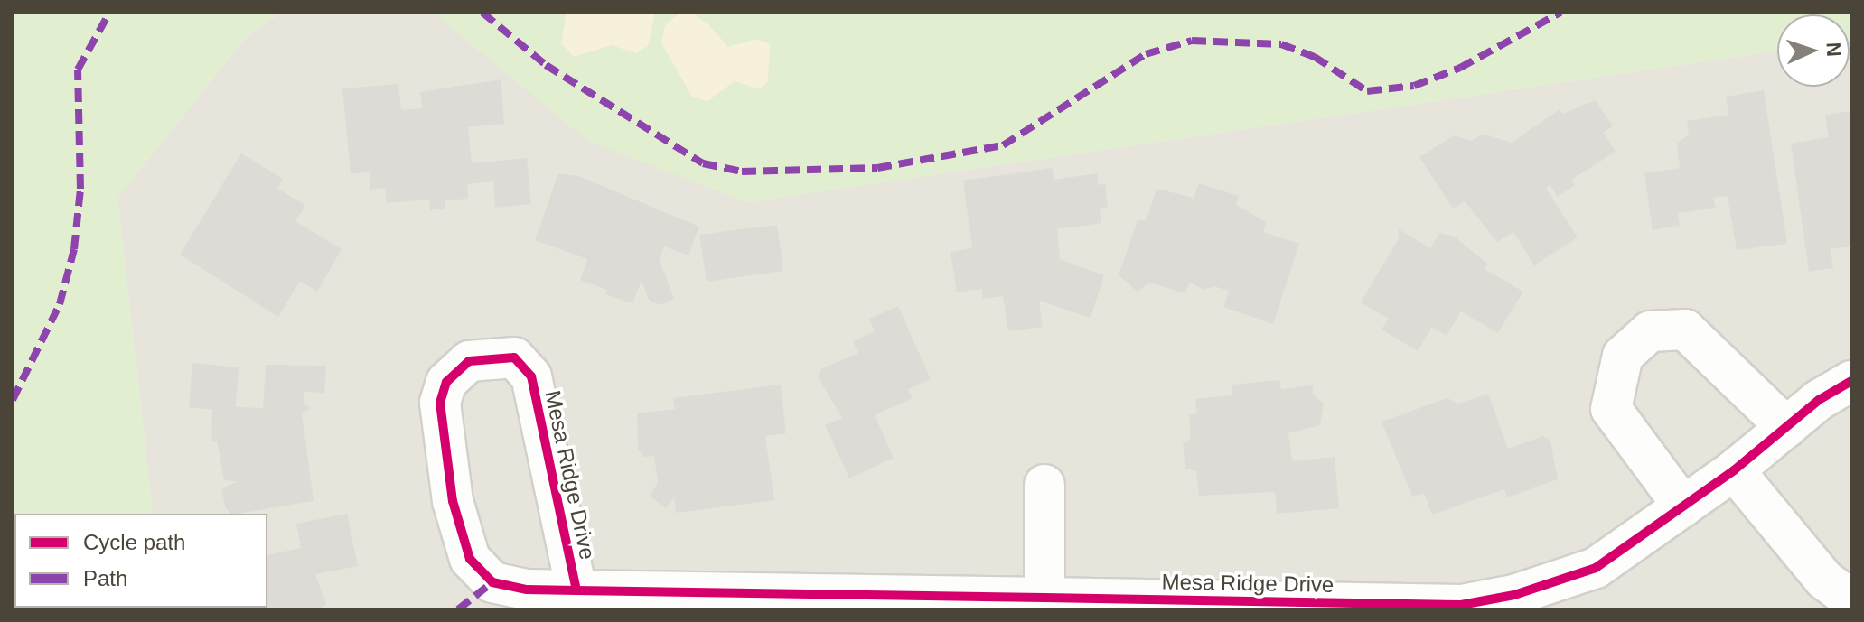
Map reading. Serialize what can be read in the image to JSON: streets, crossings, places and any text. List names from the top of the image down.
{
  "streets": {
    "street": ["Mesa Ridge Drive"]
  },
  "legend": ["Cycle path", "Path"],
  "north": "right"
}
